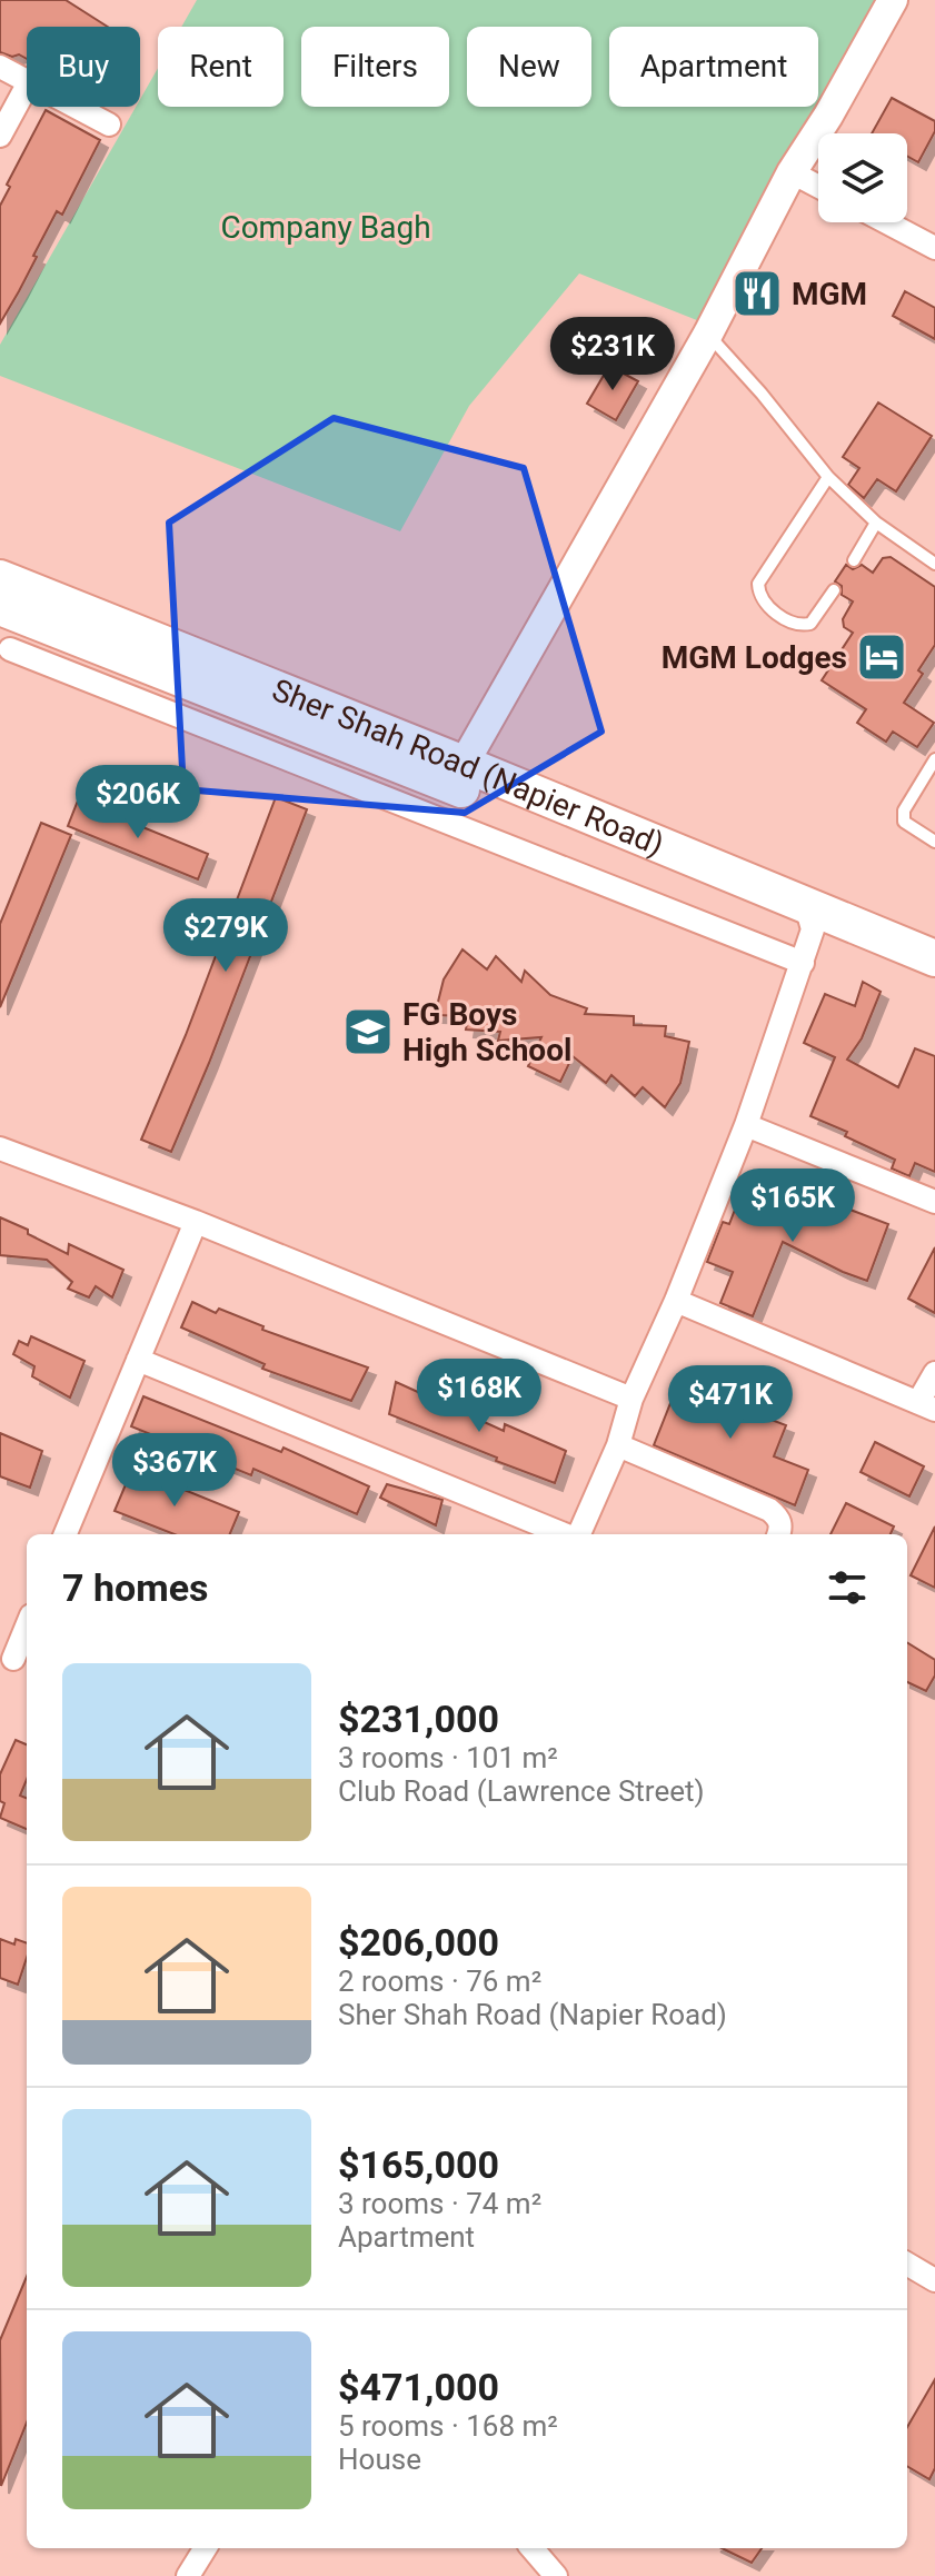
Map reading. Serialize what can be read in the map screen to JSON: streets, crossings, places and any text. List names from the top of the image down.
{
  "streets": {
    "main road": ["Sher Shah Road (Napier Road)"]
  },
  "parks": ["Company Bagh"],
  "places": {
    "restaurant": ["MGM"],
    "hotel": ["MGM Lodges"],
    "school or university": ["FG Boys High School"]
  },
  "page": {
    "chip": [
      "Buy",
      "Rent",
      "Filters",
      "New",
      "Apartment"
    ],
    "price": [
      "$231K",
      "$206K",
      "$279K",
      "$165K",
      "$168K",
      "$471K",
      "$367K"
    ],
    "heading": "7 homes",
    "list": [
      {
        "name": "$231,000",
        "note": "3 rooms · 101 m² · Club Road (Lawrence Street)"
      },
      {
        "name": "$206,000",
        "note": "2 rooms · 76 m² · Sher Shah Road (Napier Road)"
      },
      {
        "name": "$165,000",
        "note": "3 rooms · 74 m² · Apartment"
      },
      {
        "name": "$471,000",
        "note": "5 rooms · 168 m² · House"
      }
    ]
  }
}
